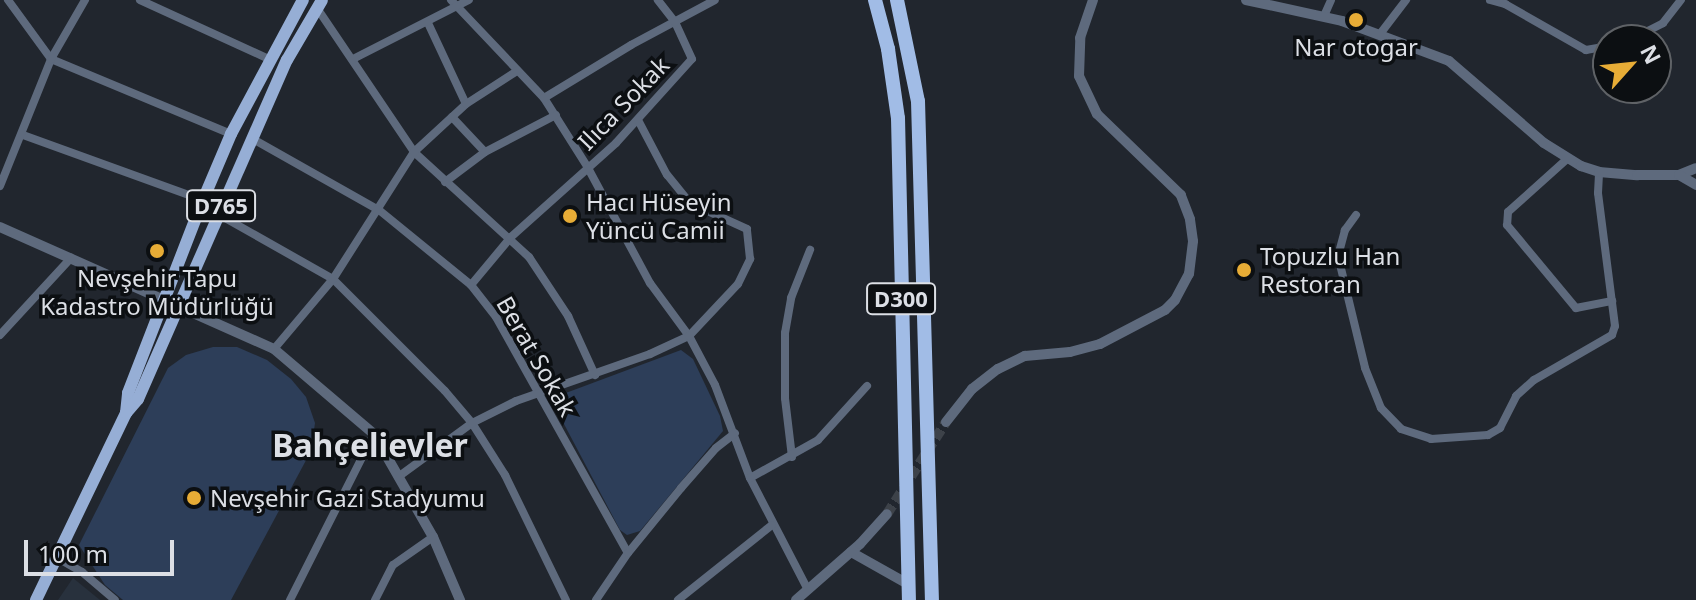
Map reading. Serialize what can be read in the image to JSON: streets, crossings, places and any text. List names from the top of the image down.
{
  "streets": {
    "highway": ["D300"],
    "main road": ["D765"],
    "street": ["Ilıca Sokak", "Berat Sokak"]
  },
  "crossings": [
    ["Ilıca Sokak", "Berat Sokak"],
    ["D765", "Berat Sokak"]
  ],
  "districts": ["Bahçelievler"],
  "places": [
    "Nar otogar",
    "Hacı Hüseyin Yüncü Camii",
    "Nevşehir Tapu Kadastro Müdürlüğü",
    "Topuzlu Han Restoran",
    "Nevşehir Gazi Stadyumu"
  ],
  "scale_bar": "100 m",
  "north": "top right"
}
